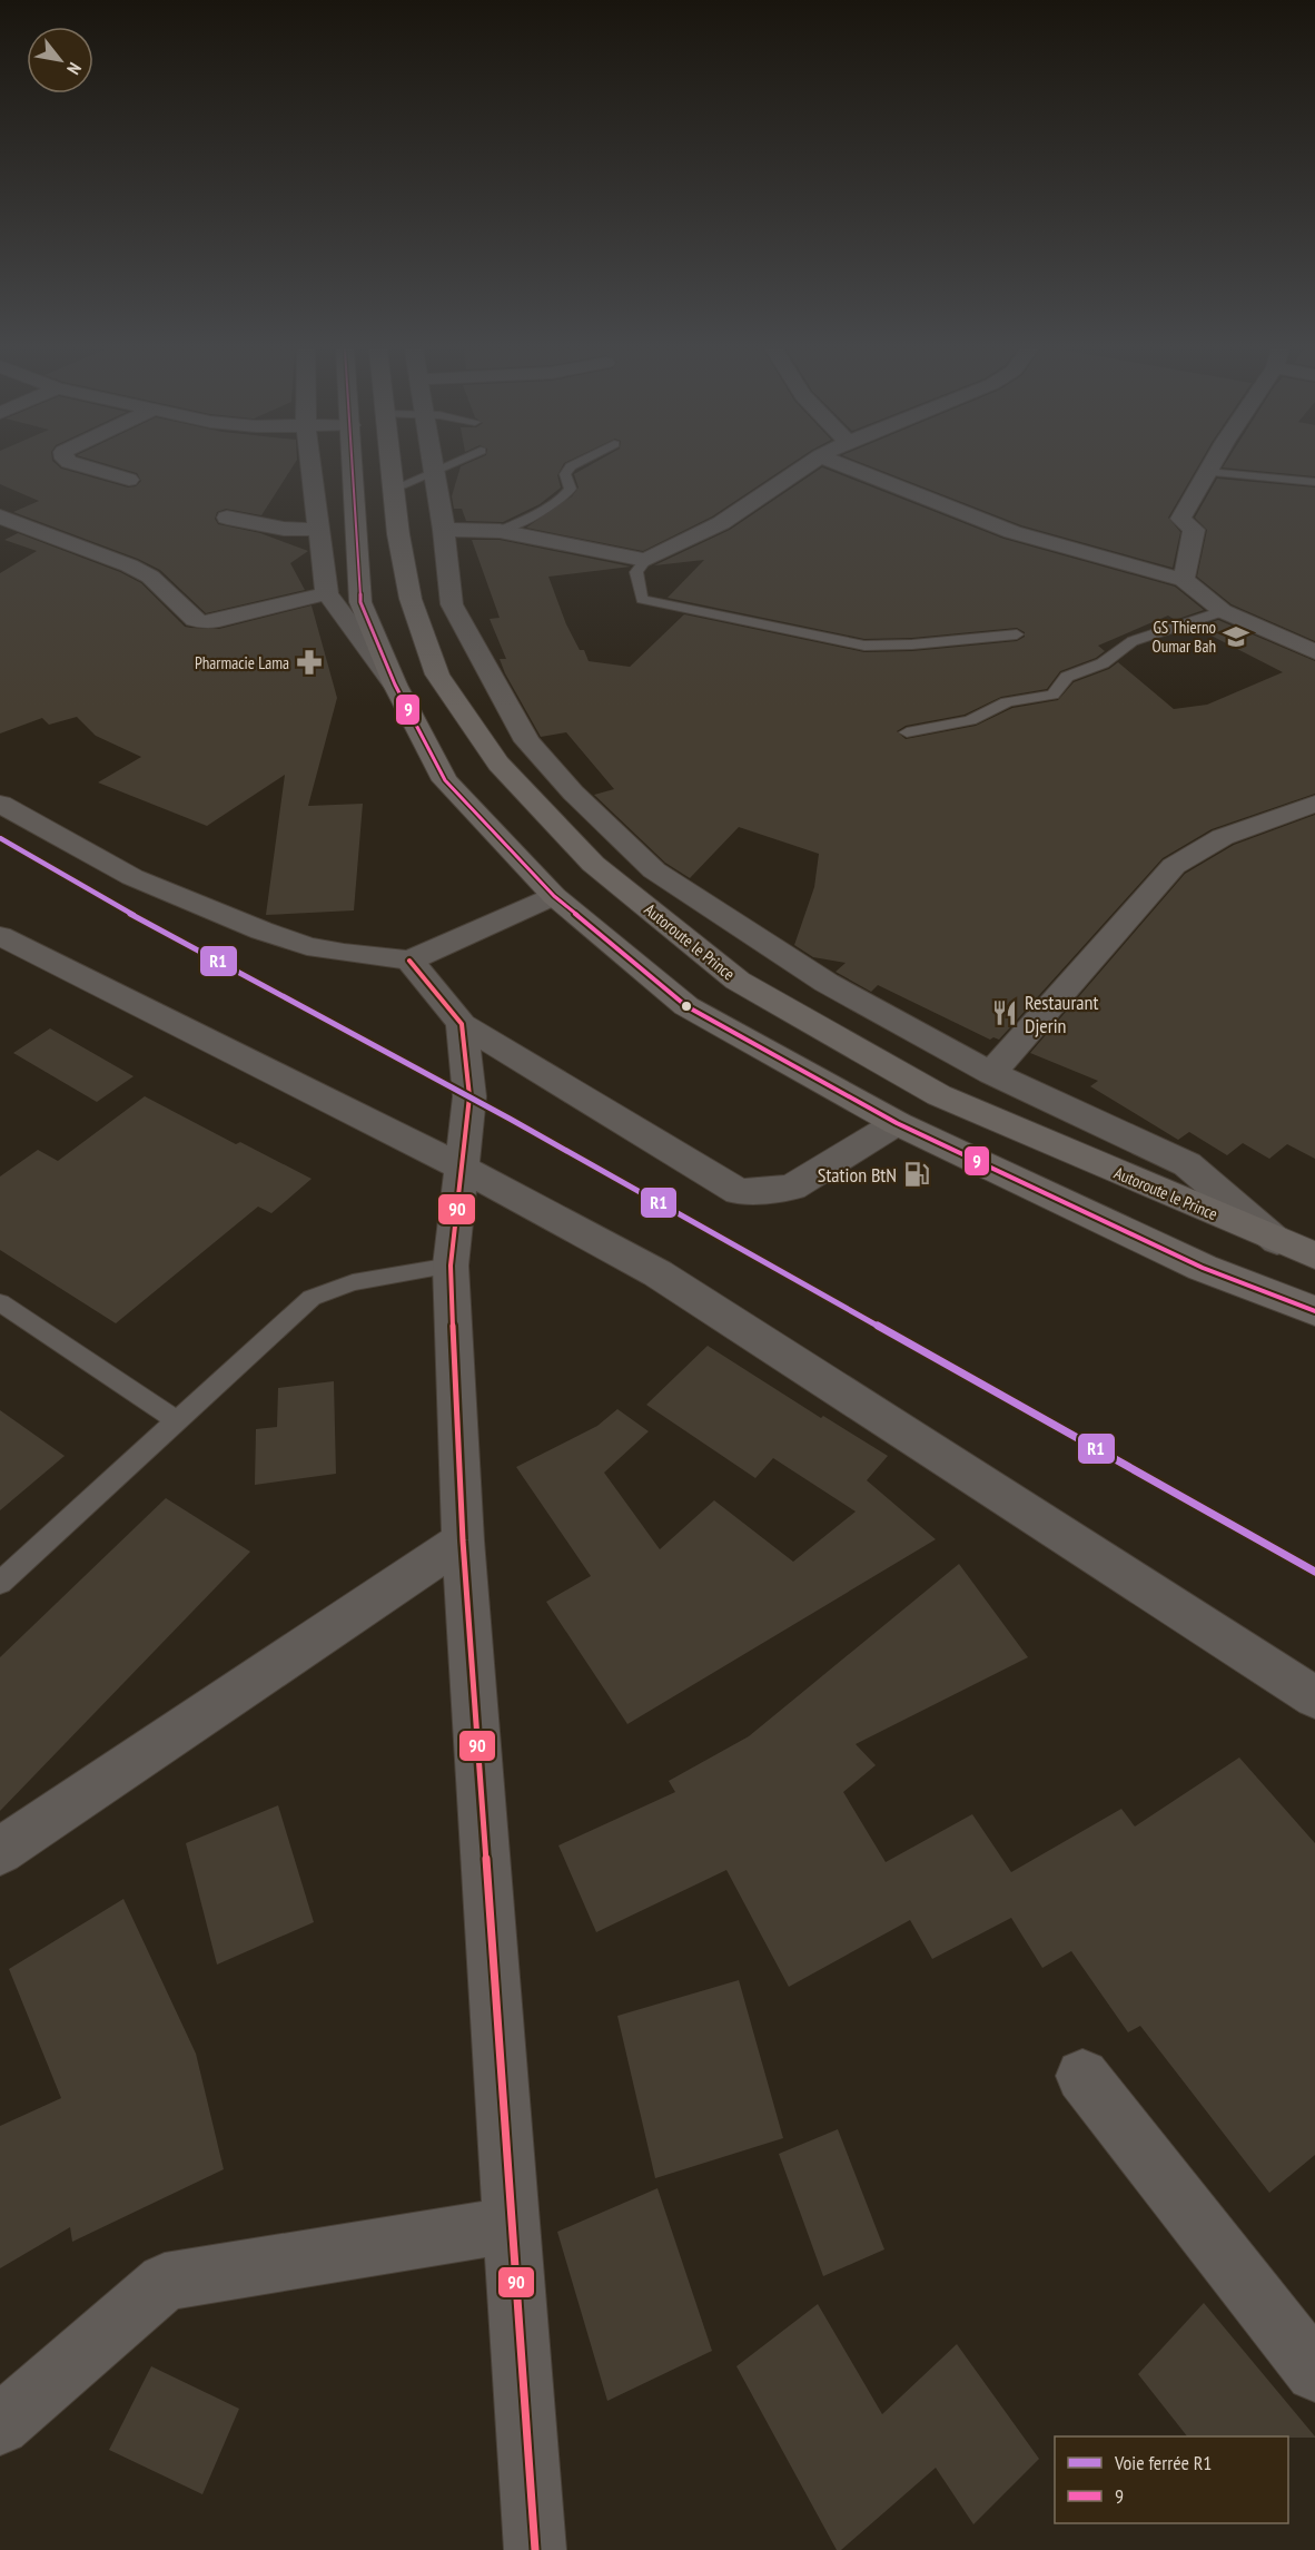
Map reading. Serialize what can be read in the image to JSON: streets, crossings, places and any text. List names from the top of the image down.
{
  "streets": {
    "main road": ["Autoroute le Prince"]
  },
  "places": {
    "school or university": ["GS Thierno Oumar Bah"],
    "pharmacy": ["Pharmacie Lama"],
    "restaurant": ["Restaurant Djerin"],
    "fuel station": ["Station BtN"]
  },
  "lines": ["transit line 9", "rail line R1", "transit line 90"],
  "legend": ["Voie ferrée R1", "9"],
  "north": "bottom right"
}
